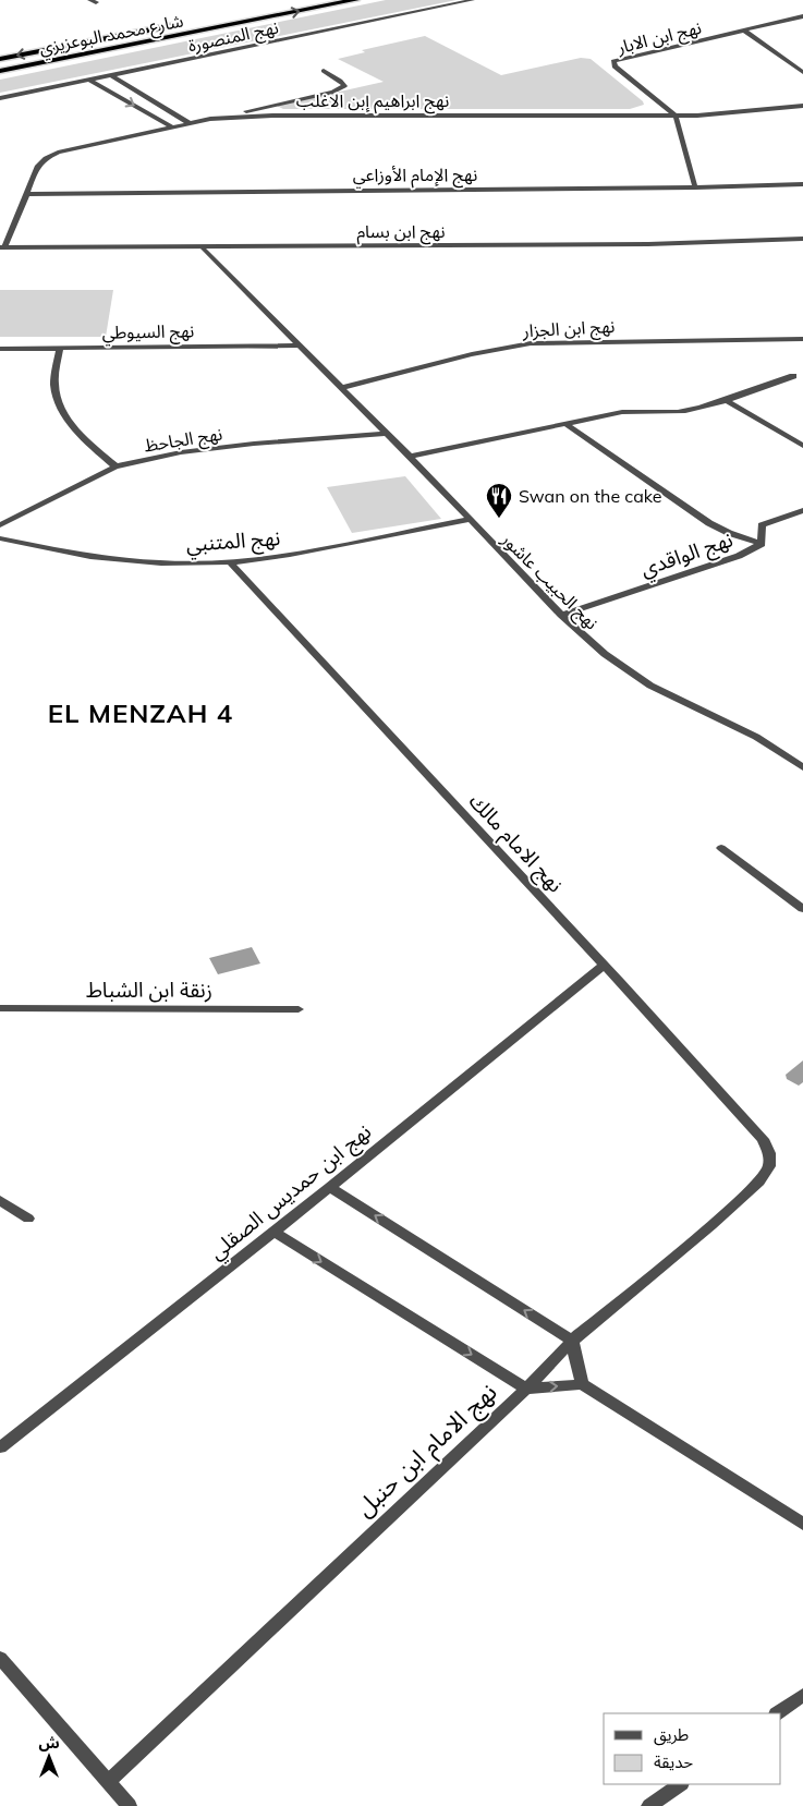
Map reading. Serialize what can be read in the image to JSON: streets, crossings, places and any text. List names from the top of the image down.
{
  "streets": {
    "highway": ["شارع محمد البوعزيزي"],
    "street": [
      "نهج المنصورة",
      "نهج ابن الابار",
      "نهج ابراهيم إبن الاغلب",
      "نهج الإمام الأوزاعي",
      "نهج ابن بسام",
      "نهج ابن الجزار",
      "نهج السيوطي",
      "نهج الجاحظ",
      "نهج المتنبي",
      "نهج الواقدي",
      "نهج الحبيب عاشور",
      "نهج الامام مالك",
      "زنقة ابن الشباط",
      "نهج ابن حمديس الصقلي",
      "نهج الامام ابن حنبل"
    ]
  },
  "crossings": [
    ["نهج ابن الابار", "نهج ابراهيم إبن الاغلب"],
    ["نهج ابراهيم إبن الاغلب", "نهج الإمام الأوزاعي"],
    ["نهج ابراهيم إبن الاغلب", "نهج ابن بسام"],
    ["نهج ابن بسام", "نهج الحبيب عاشور"],
    ["نهج ابن الجزار", "نهج الحبيب عاشور"],
    ["نهج السيوطي", "نهج الحبيب عاشور"],
    ["نهج الجاحظ", "نهج الحبيب عاشور"],
    ["نهج المتنبي", "نهج الحبيب عاشور"],
    ["نهج المتنبي", "نهج الامام مالك"],
    ["نهج الواقدي", "نهج الحبيب عاشور"],
    ["نهج الامام مالك", "نهج ابن حمديس الصقلي"],
    ["نهج الامام مالك", "نهج الامام ابن حنبل"]
  ],
  "districts": ["EL MENZAH 4"],
  "places": {
    "restaurant": ["Swan on the cake"]
  },
  "legend": ["طريق", "حديقة"],
  "north": "top"
}
